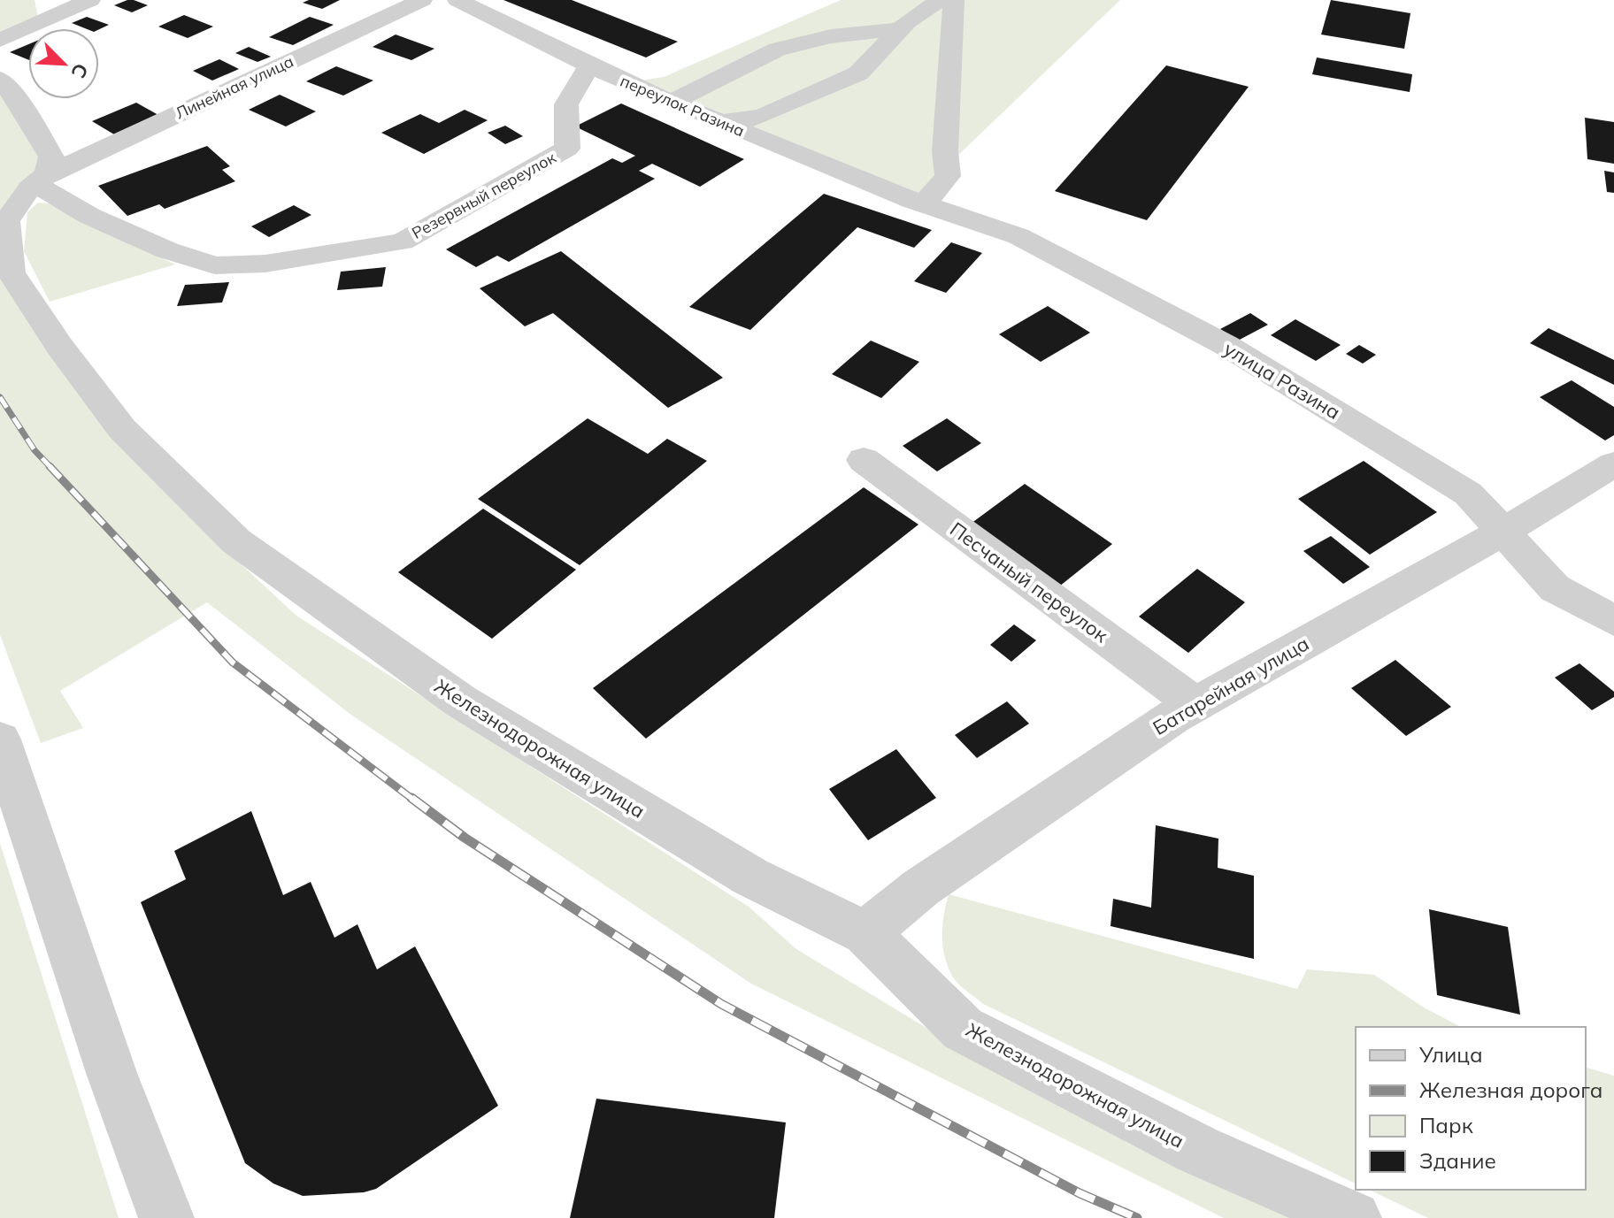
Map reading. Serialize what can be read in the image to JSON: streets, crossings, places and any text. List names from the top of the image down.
{
  "streets": {
    "street": [
      "Линейная улица",
      "переулок Разина",
      "Резервный переулок",
      "улица Разина",
      "Песчаный переулок",
      "Батарейная улица",
      "Железнодорожная улица"
    ]
  },
  "crossings": [
    ["Линейная улица", "Резервный переулок"],
    ["Линейная улица", "Железнодорожная улица"],
    ["переулок Разина", "Резервный переулок"],
    ["переулок Разина", "улица Разина"],
    ["Резервный переулок", "Железнодорожная улица"],
    ["улица Разина", "Батарейная улица"],
    ["Песчаный переулок", "Батарейная улица"],
    ["Батарейная улица", "Железнодорожная улица"]
  ],
  "legend": [
    "Улица",
    "Железная дорога",
    "Парк",
    "Здание"
  ],
  "north": "bottom right"
}
